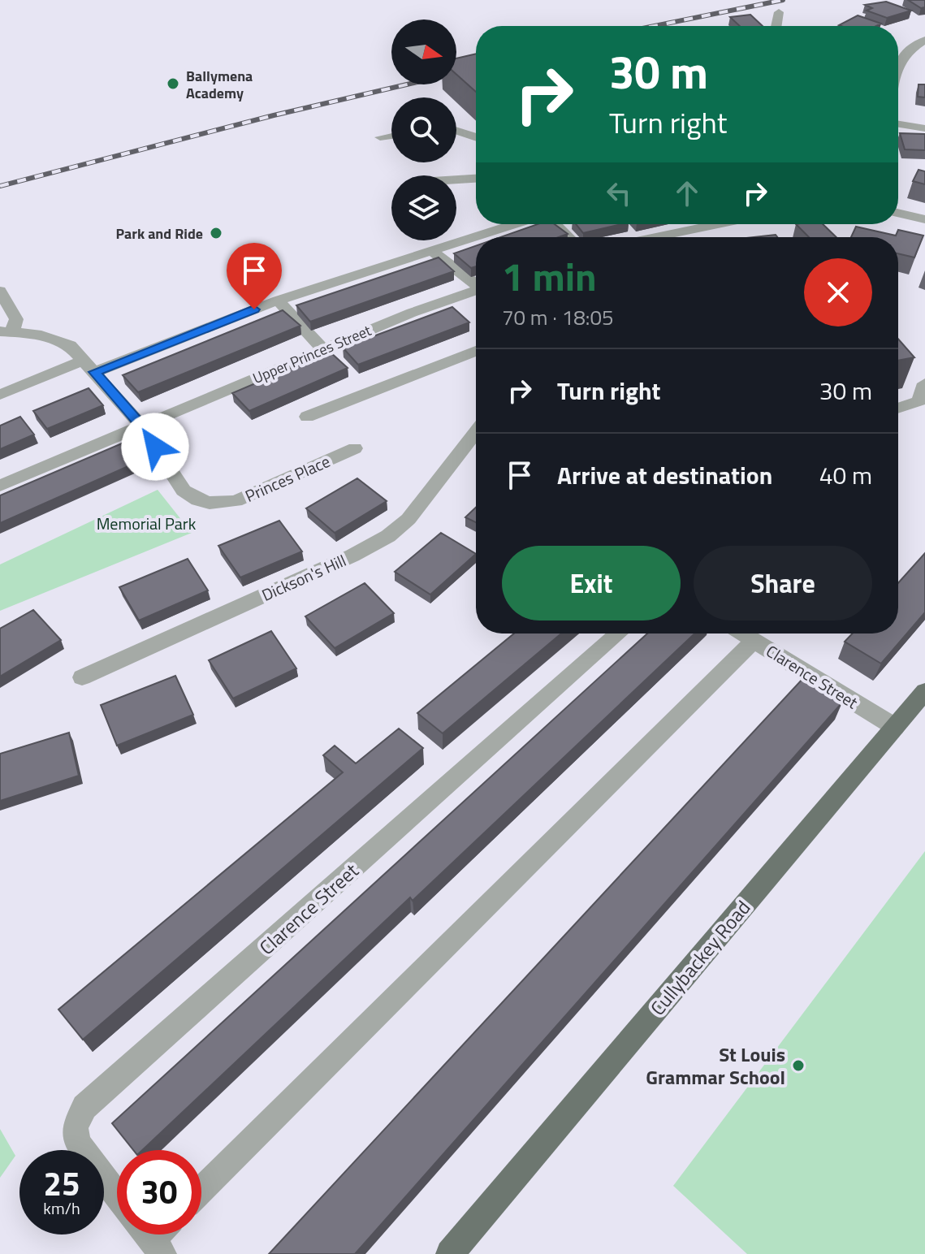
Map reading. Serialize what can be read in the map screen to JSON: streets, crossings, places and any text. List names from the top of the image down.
{
  "streets": {
    "main road": ["Cullybackey Road"],
    "street": [
      "Upper Princes Street",
      "Princes Place",
      "Dickson's Hill",
      "Clarence Street"
    ]
  },
  "crossings": [
    ["Upper Princes Street", "Princes Place"],
    ["Clarence Street", "Cullybackey Road"]
  ],
  "parks": ["Memorial Park"],
  "places": ["Ballymena Academy", "Park and Ride", "St Louis Grammar School"],
  "north": "right",
  "page": {
    "turn": ["30 m", "Turn right"],
    "heading": ["1 min", "70 m · 18:05"],
    "list": [
      {
        "name": "Turn right",
        "value": "30 m"
      },
      {
        "name": "Arrive at destination",
        "value": "40 m"
      }
    ],
    "buttons": ["Exit", "Share"],
    "speed": "25 km/h",
    "limit": "30"
  }
}
